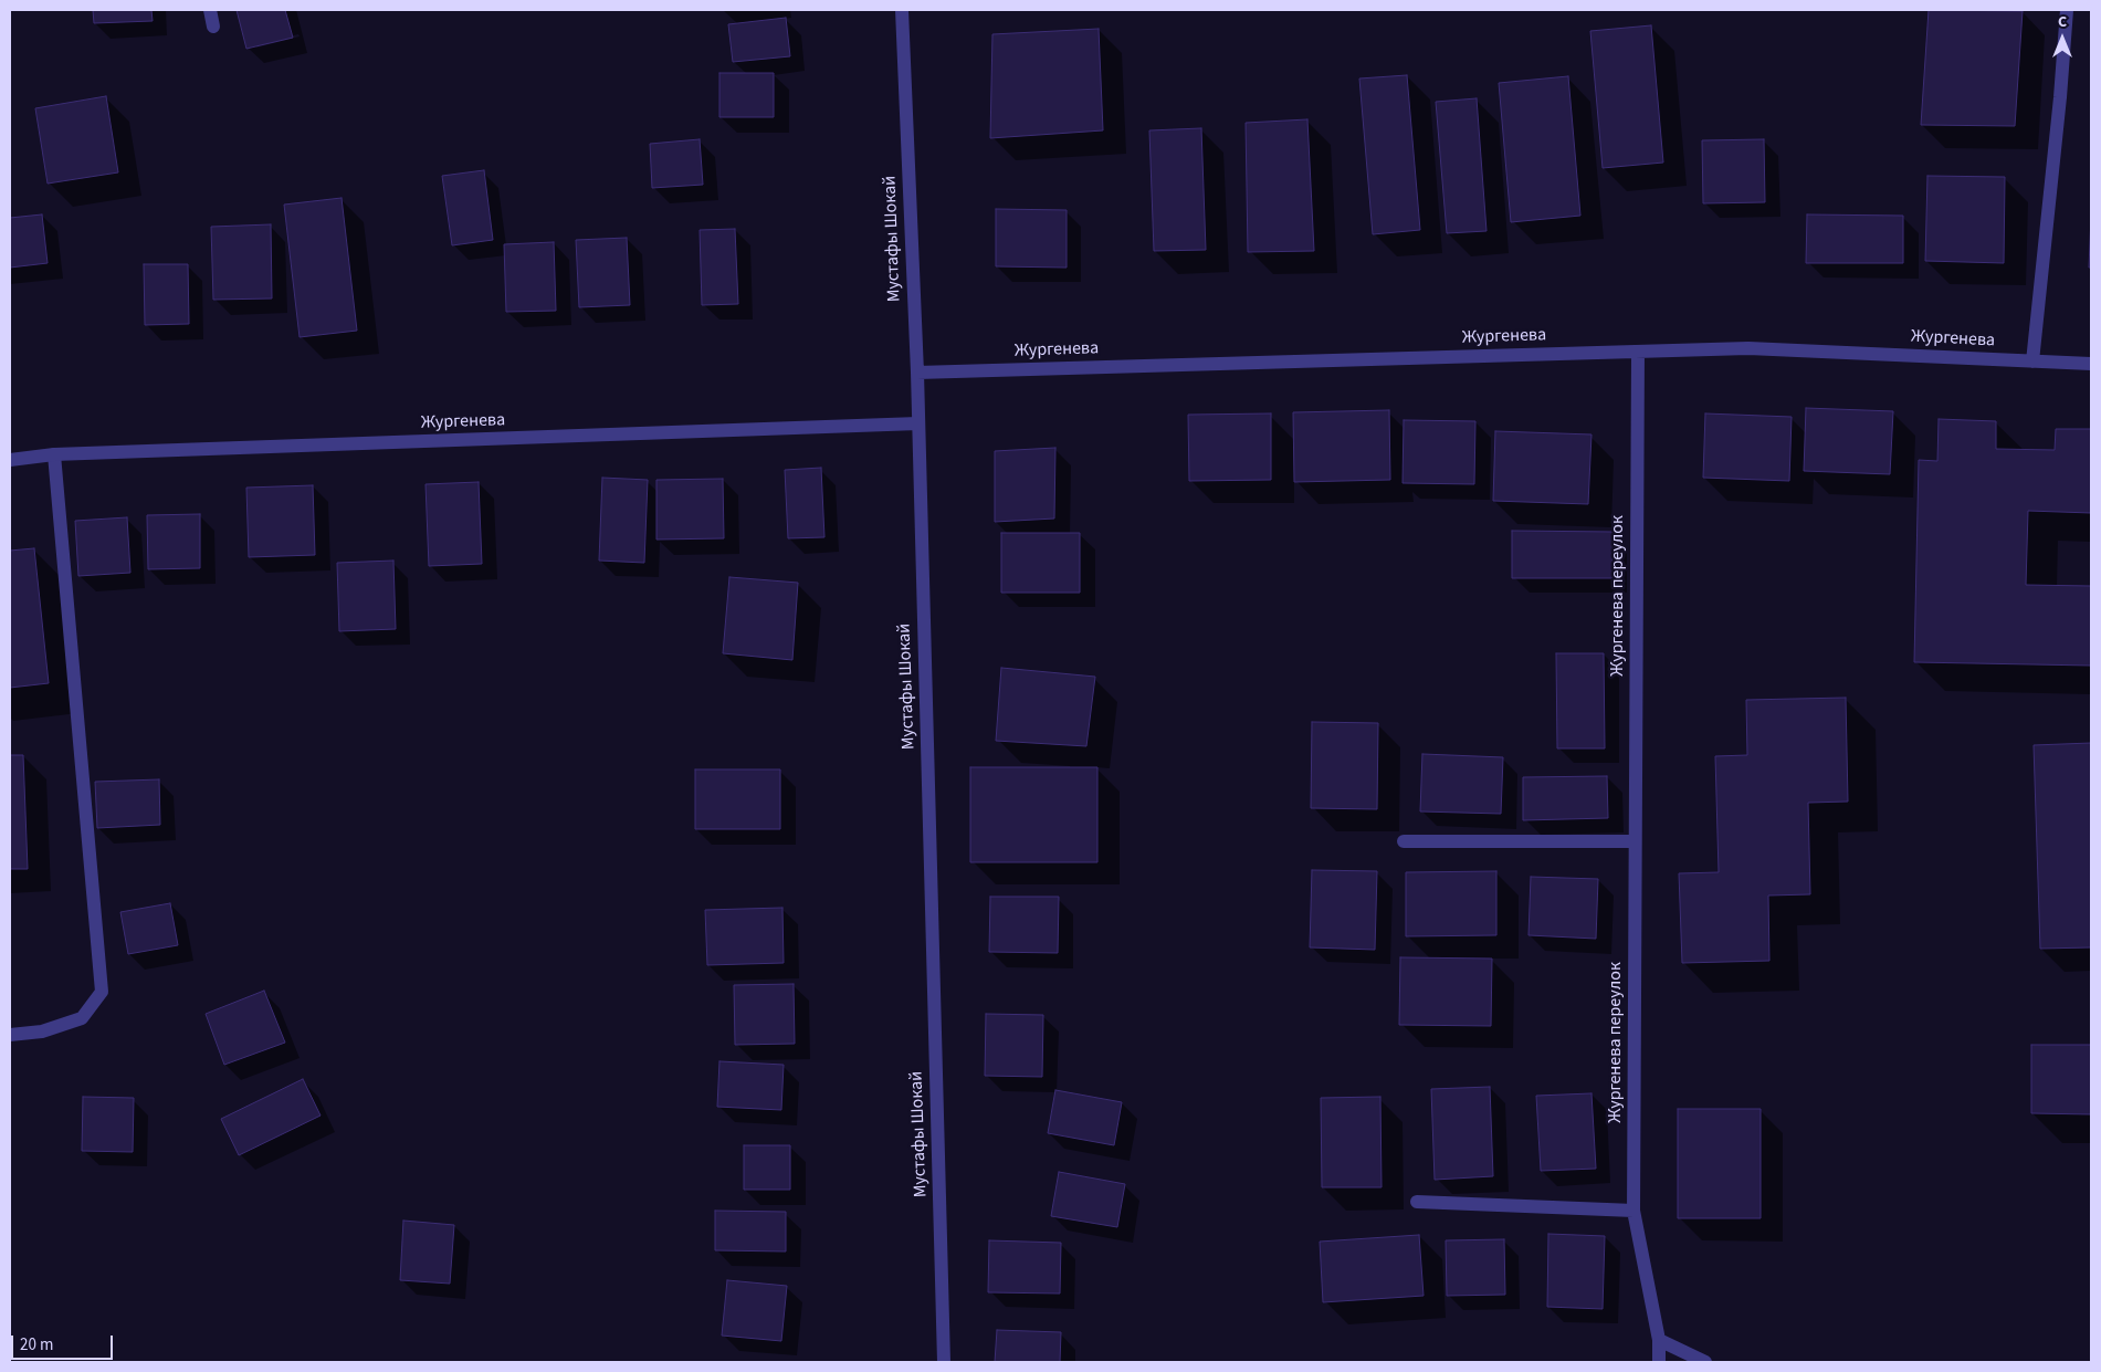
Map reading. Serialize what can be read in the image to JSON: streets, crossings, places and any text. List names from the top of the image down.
{
  "streets": {
    "street": ["Мустафы Шокай", "Жургенева", "Жургенева переулок"]
  },
  "crossings": [
    ["Мустафы Шокай", "Жургенева"],
    ["Жургенева", "Жургенева переулок"]
  ],
  "scale_bar": "20 m",
  "north": "top"
}
